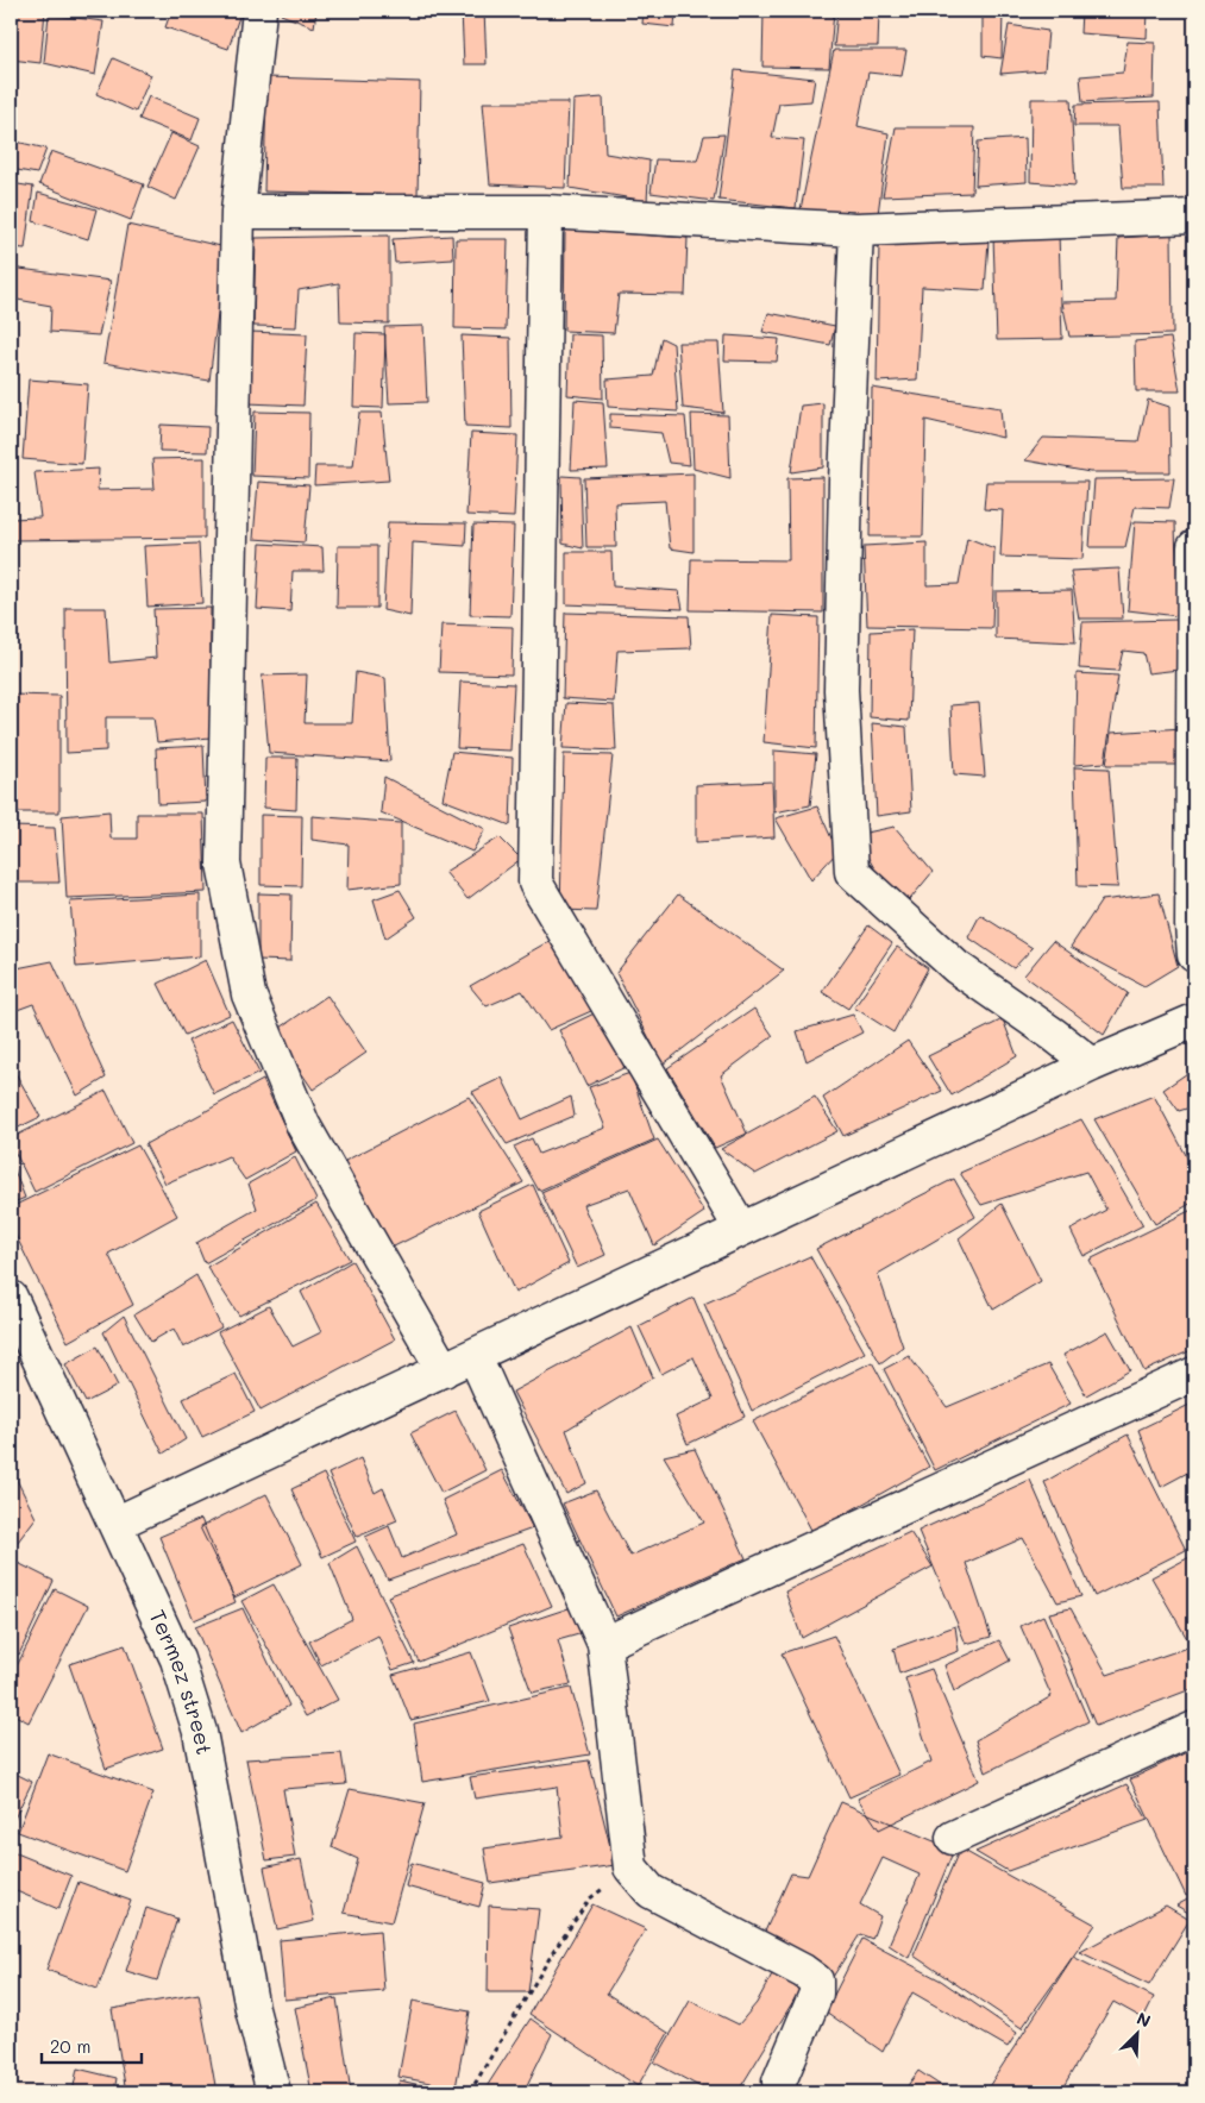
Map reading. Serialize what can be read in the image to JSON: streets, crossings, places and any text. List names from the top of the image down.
{
  "streets": {
    "street": ["Termez street"]
  },
  "scale_bar": "20 m",
  "north": "top right"
}
